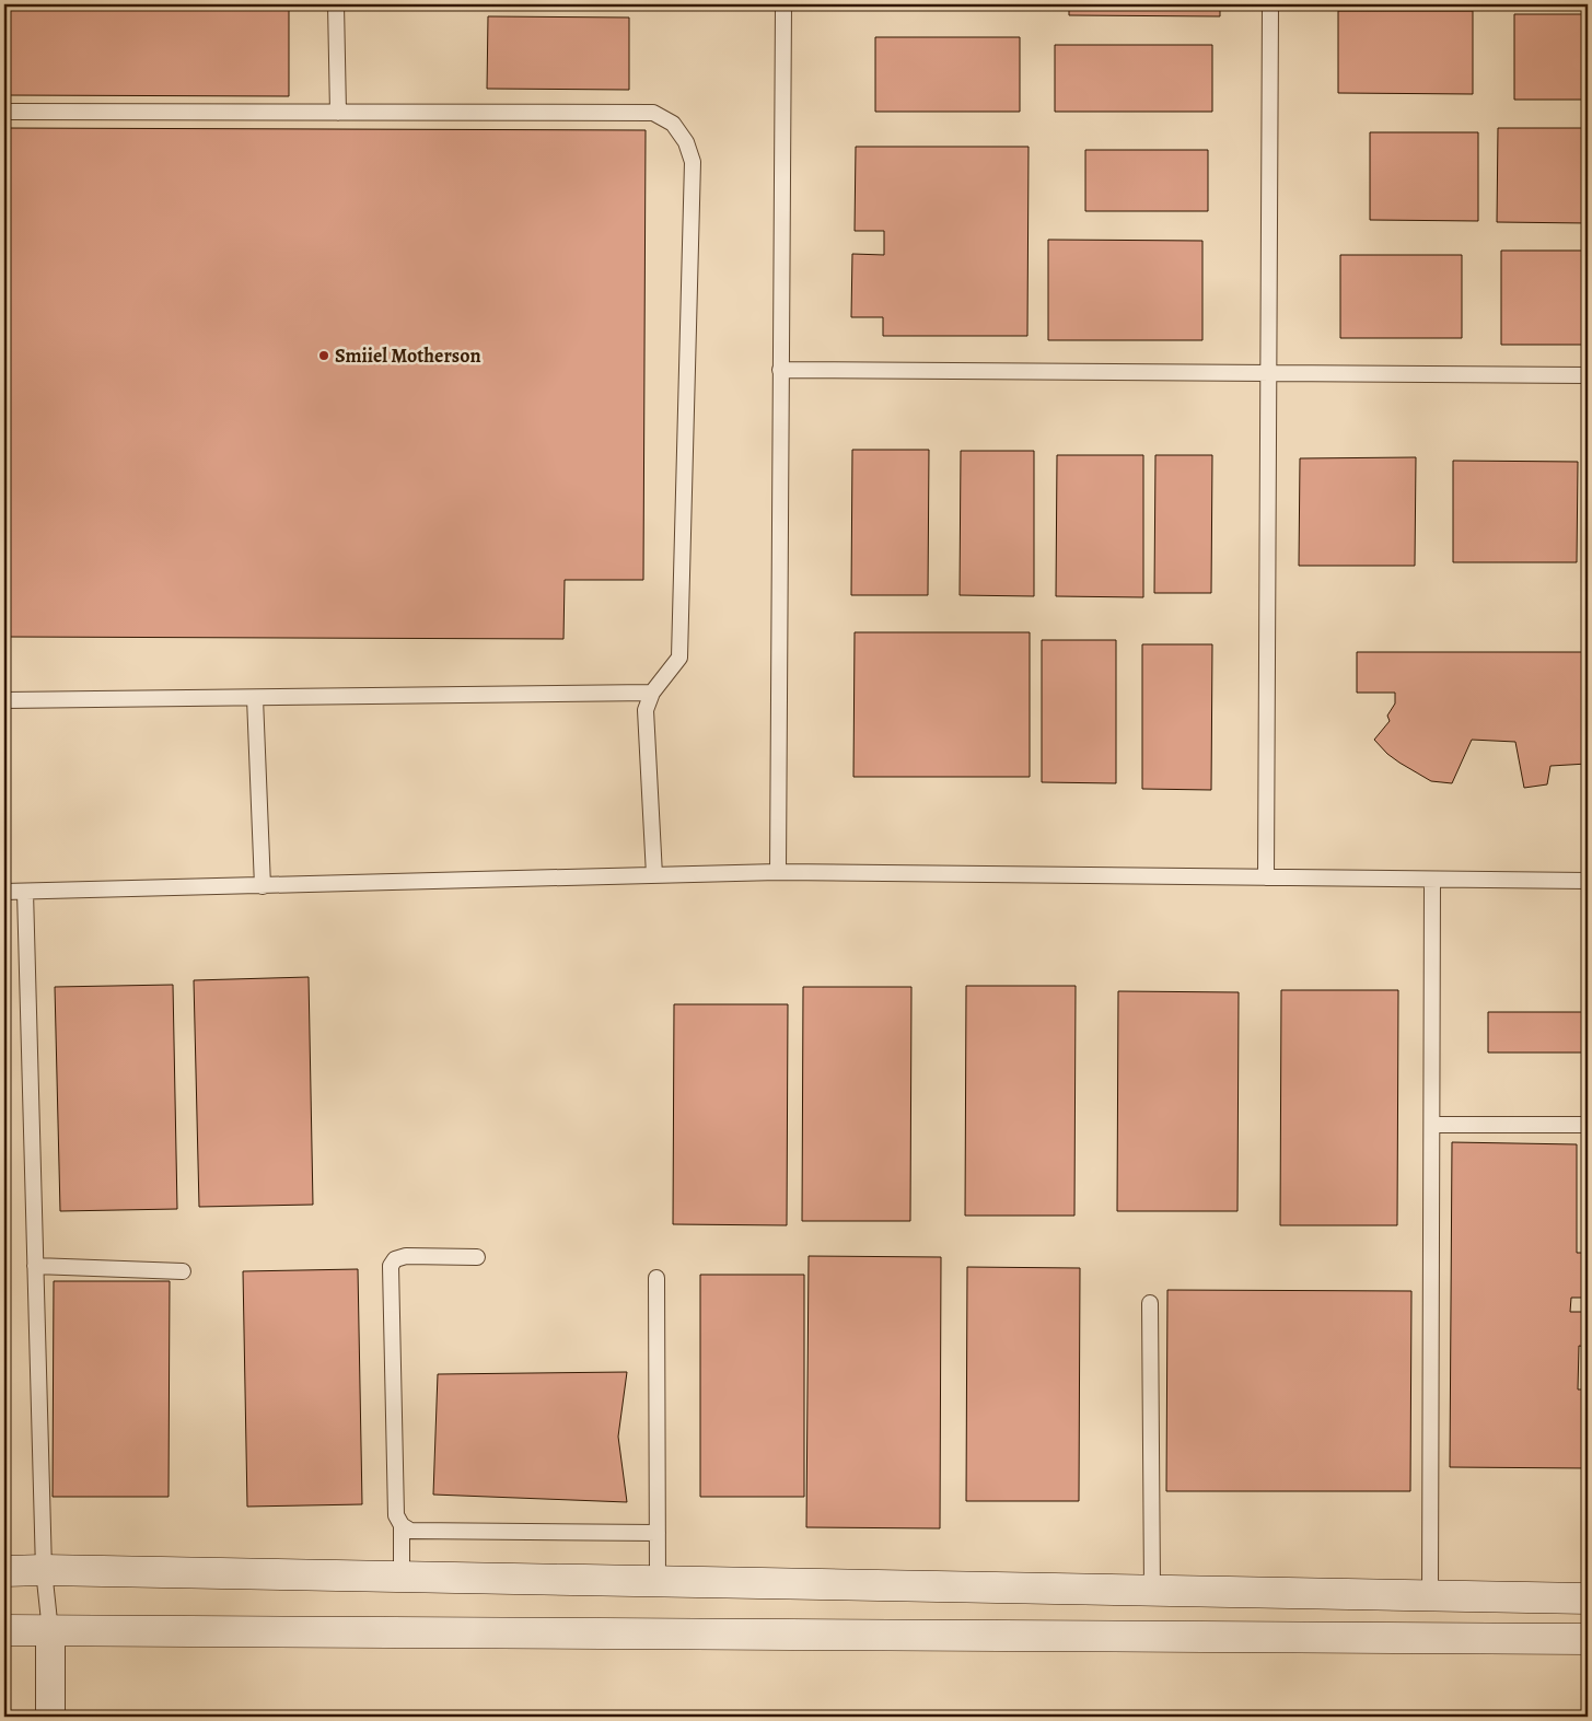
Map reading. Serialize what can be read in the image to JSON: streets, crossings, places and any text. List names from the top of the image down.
{
  "places": ["Smiiel Motherson"]
}
